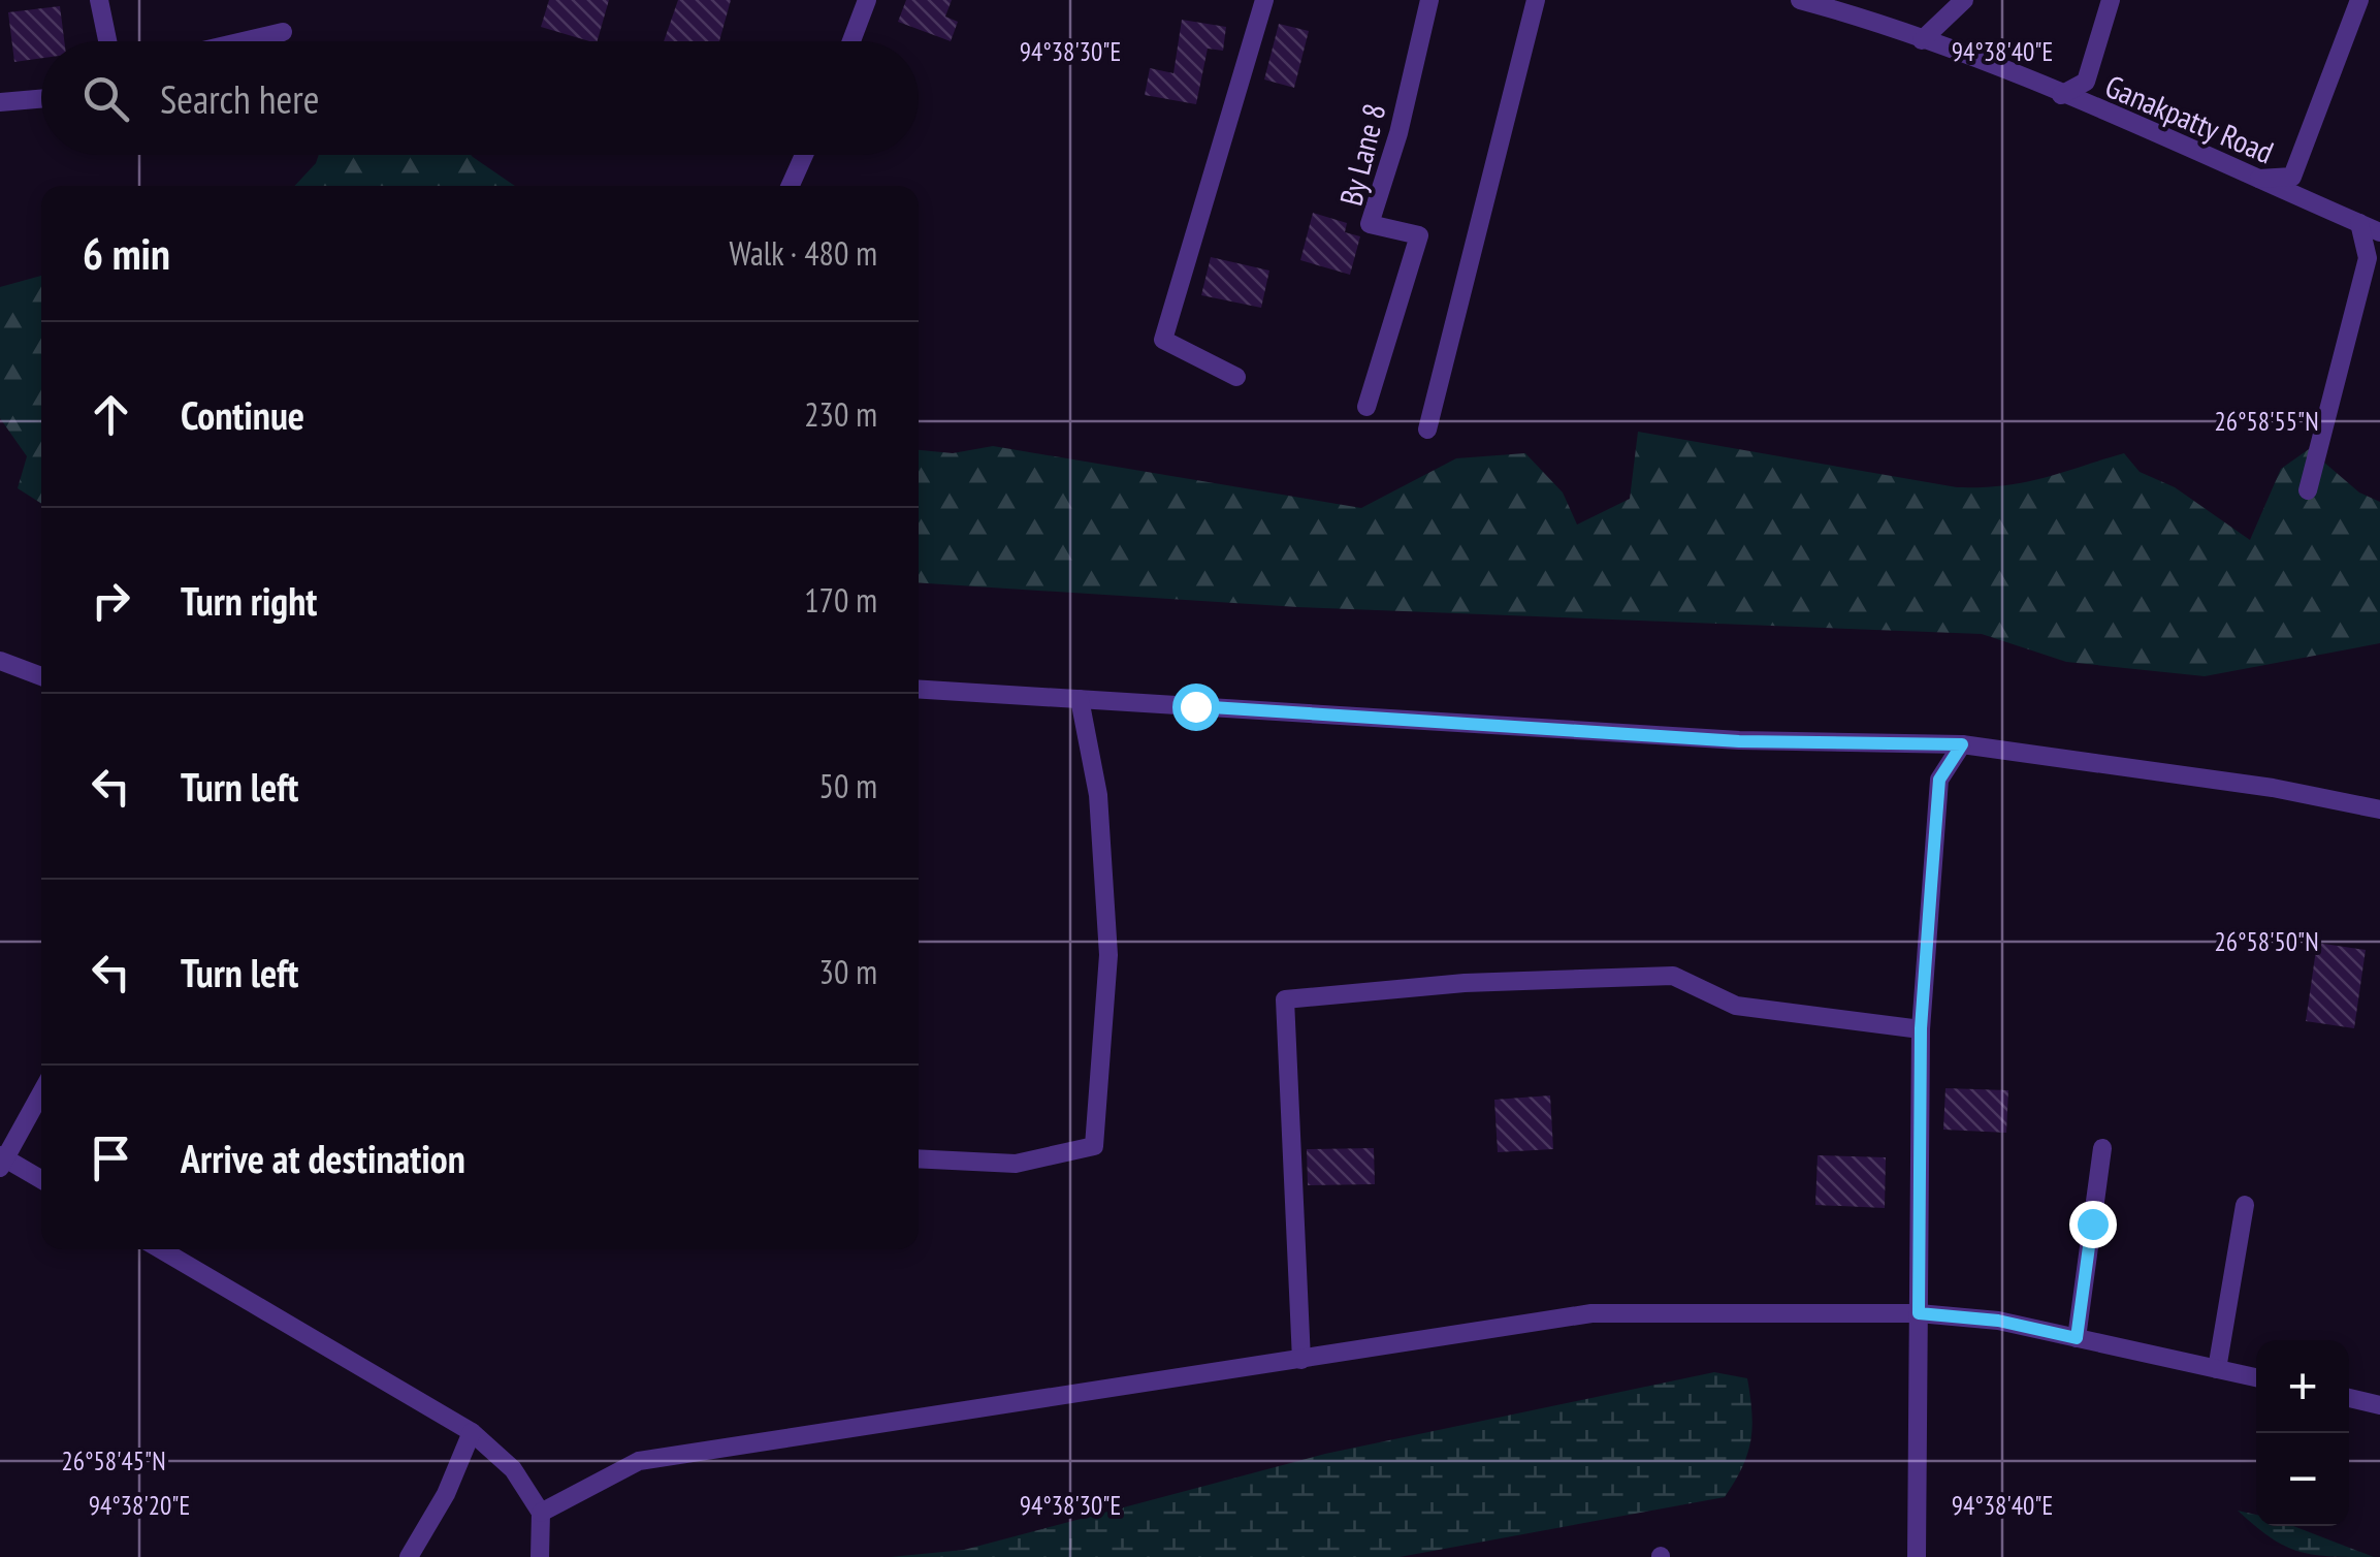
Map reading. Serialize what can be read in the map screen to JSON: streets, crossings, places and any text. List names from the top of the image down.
{
  "streets": {
    "street": ["Ganakpatty Road", "By Lane 8"]
  },
  "page": {
    "search": "Search here",
    "heading": ["6 min", "Walk · 480 m"],
    "list": [
      ["Continue", "230 m"],
      ["Turn right", "170 m"],
      ["Turn left", "50 m"],
      ["Turn left", "30 m"],
      "Arrive at destination"
    ],
    "map_buttons": ["+", "−"]
  },
  "coordinates": [
    "94°38'30\"E",
    "94°38'40\"E",
    "26°58'55\"N",
    "26°58'50\"N",
    "26°58'45\"N",
    "94°38'20\"E"
  ]
}
